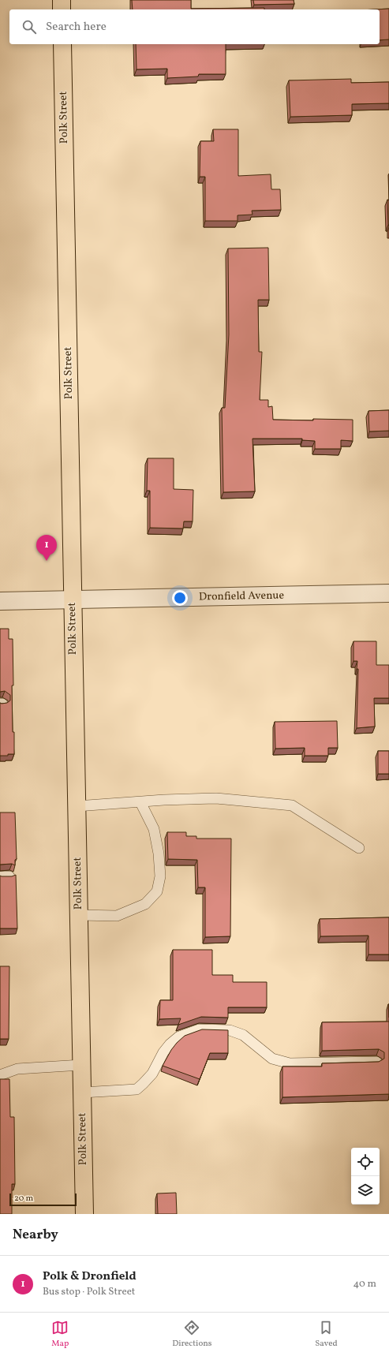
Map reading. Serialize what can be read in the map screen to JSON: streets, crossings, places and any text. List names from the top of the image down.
{
  "streets": {
    "main road": ["Polk Street"],
    "street": ["Dronfield Avenue"]
  },
  "crossings": [
    ["Polk Street", "Dronfield Avenue"]
  ],
  "scale_bar": "20 m",
  "page": {
    "search": "Search here",
    "pins": "1",
    "scale": "20 m",
    "heading": "Nearby",
    "list": [
      {
        "mark": "1",
        "name": "Polk & Dronfield",
        "note": "Bus stop · Polk Street",
        "value": "40 m"
      }
    ],
    "nav": ["Map", "Directions", "Saved"]
  }
}
